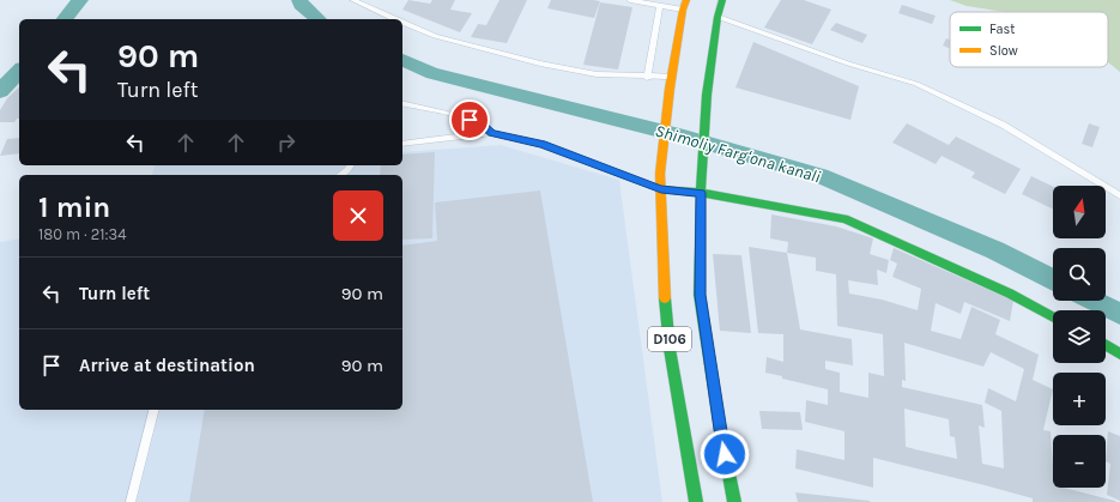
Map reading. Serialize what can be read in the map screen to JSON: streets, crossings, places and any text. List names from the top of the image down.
{
  "streets": {
    "main road": ["D106"]
  },
  "water": ["Shimoliy Fargʻona kanali"],
  "legend": ["Fast", "Slow"],
  "north": "top",
  "page": {
    "turn": ["90 m", "Turn left"],
    "heading": ["1 min", "180 m · 21:34"],
    "map_buttons": ["+", "−"],
    "list": [
      {
        "name": "Turn left",
        "value": "90 m"
      },
      {
        "name": "Arrive at destination",
        "value": "90 m"
      }
    ]
  }
}
